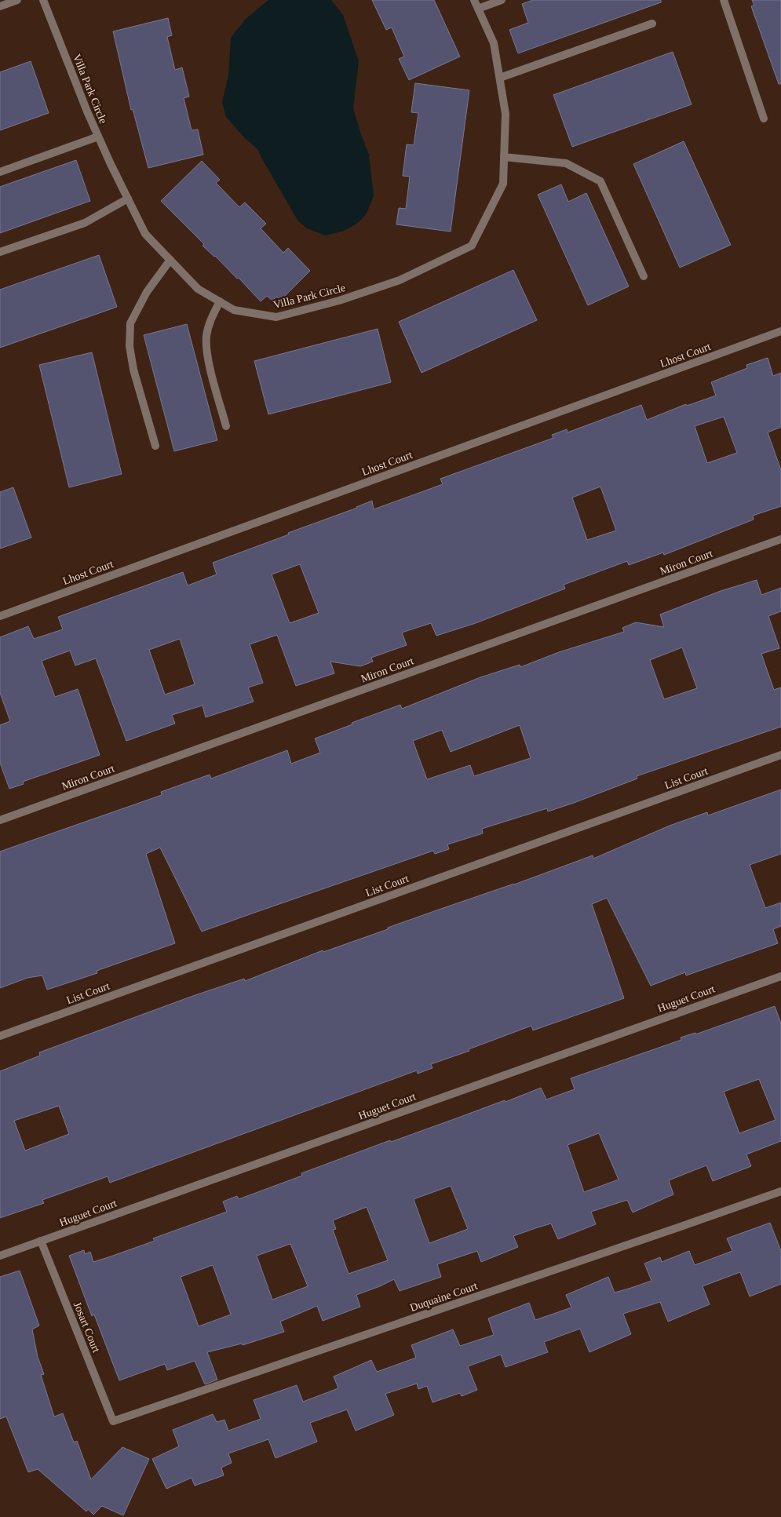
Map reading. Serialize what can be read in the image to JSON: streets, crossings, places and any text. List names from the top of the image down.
{
  "streets": {
    "street": [
      "Villa Park Circle",
      "Lhost Court",
      "Miron Court",
      "List Court",
      "Huguet Court",
      "Duquaine Court",
      "Josart Court"
    ]
  },
  "crossings": [
    ["Huguet Court", "Josart Court"],
    ["Duquaine Court", "Josart Court"]
  ]
}
